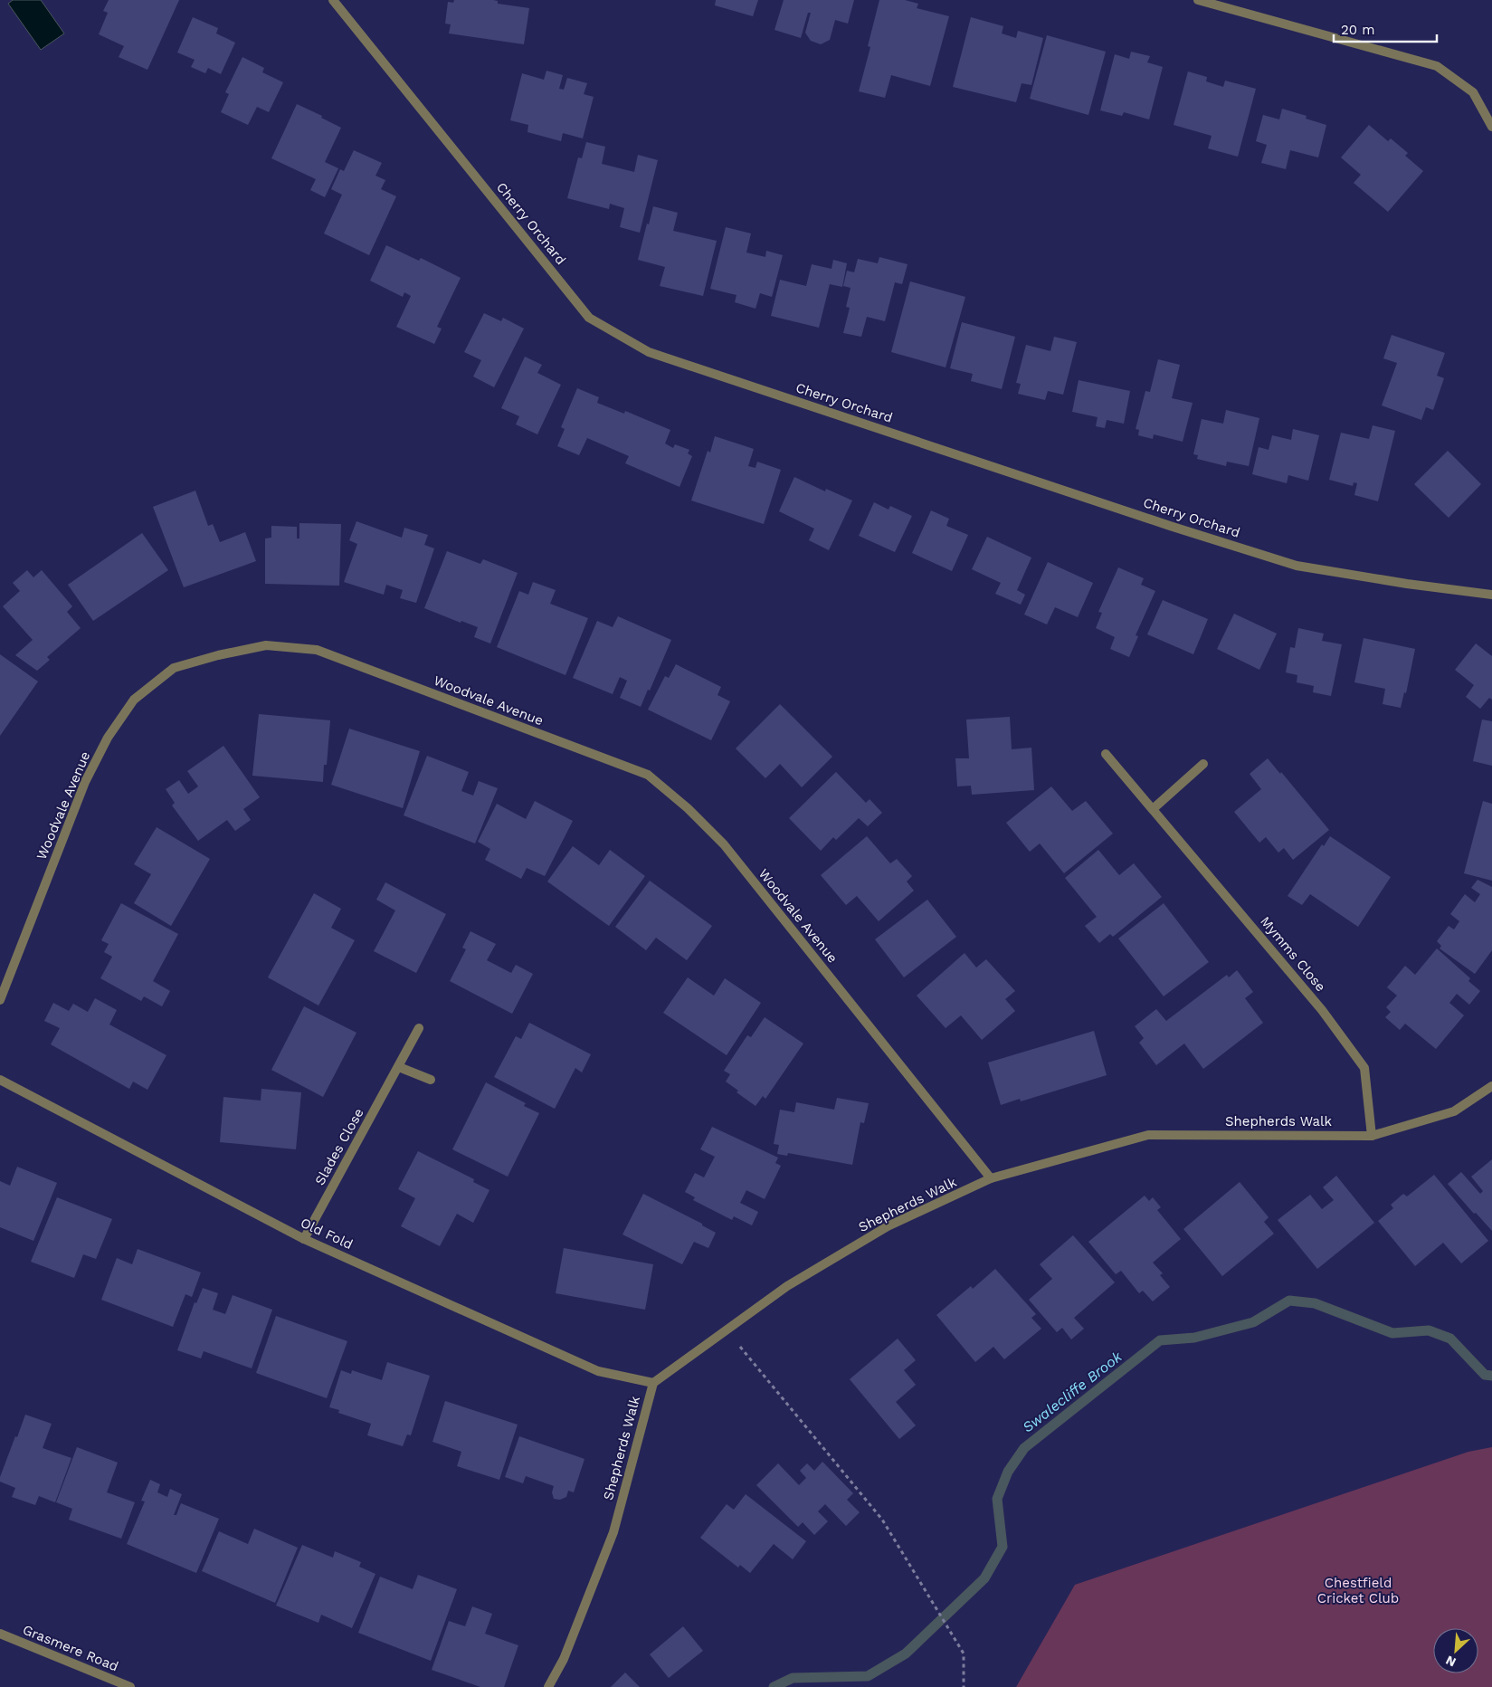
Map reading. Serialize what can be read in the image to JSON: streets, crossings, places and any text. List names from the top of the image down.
{
  "streets": {
    "street": [
      "Cherry Orchard",
      "Woodvale Avenue",
      "Mymms Close",
      "Shepherds Walk",
      "Slades Close",
      "Old Fold",
      "Grasmere Road"
    ]
  },
  "crossings": [
    ["Woodvale Avenue", "Shepherds Walk"],
    ["Mymms Close", "Shepherds Walk"],
    ["Shepherds Walk", "Old Fold"],
    ["Slades Close", "Old Fold"]
  ],
  "water": ["Swalecliffe Brook"],
  "parks": ["Chestfield Cricket Club"],
  "scale_bar": "20 m",
  "north": "bottom left"
}
